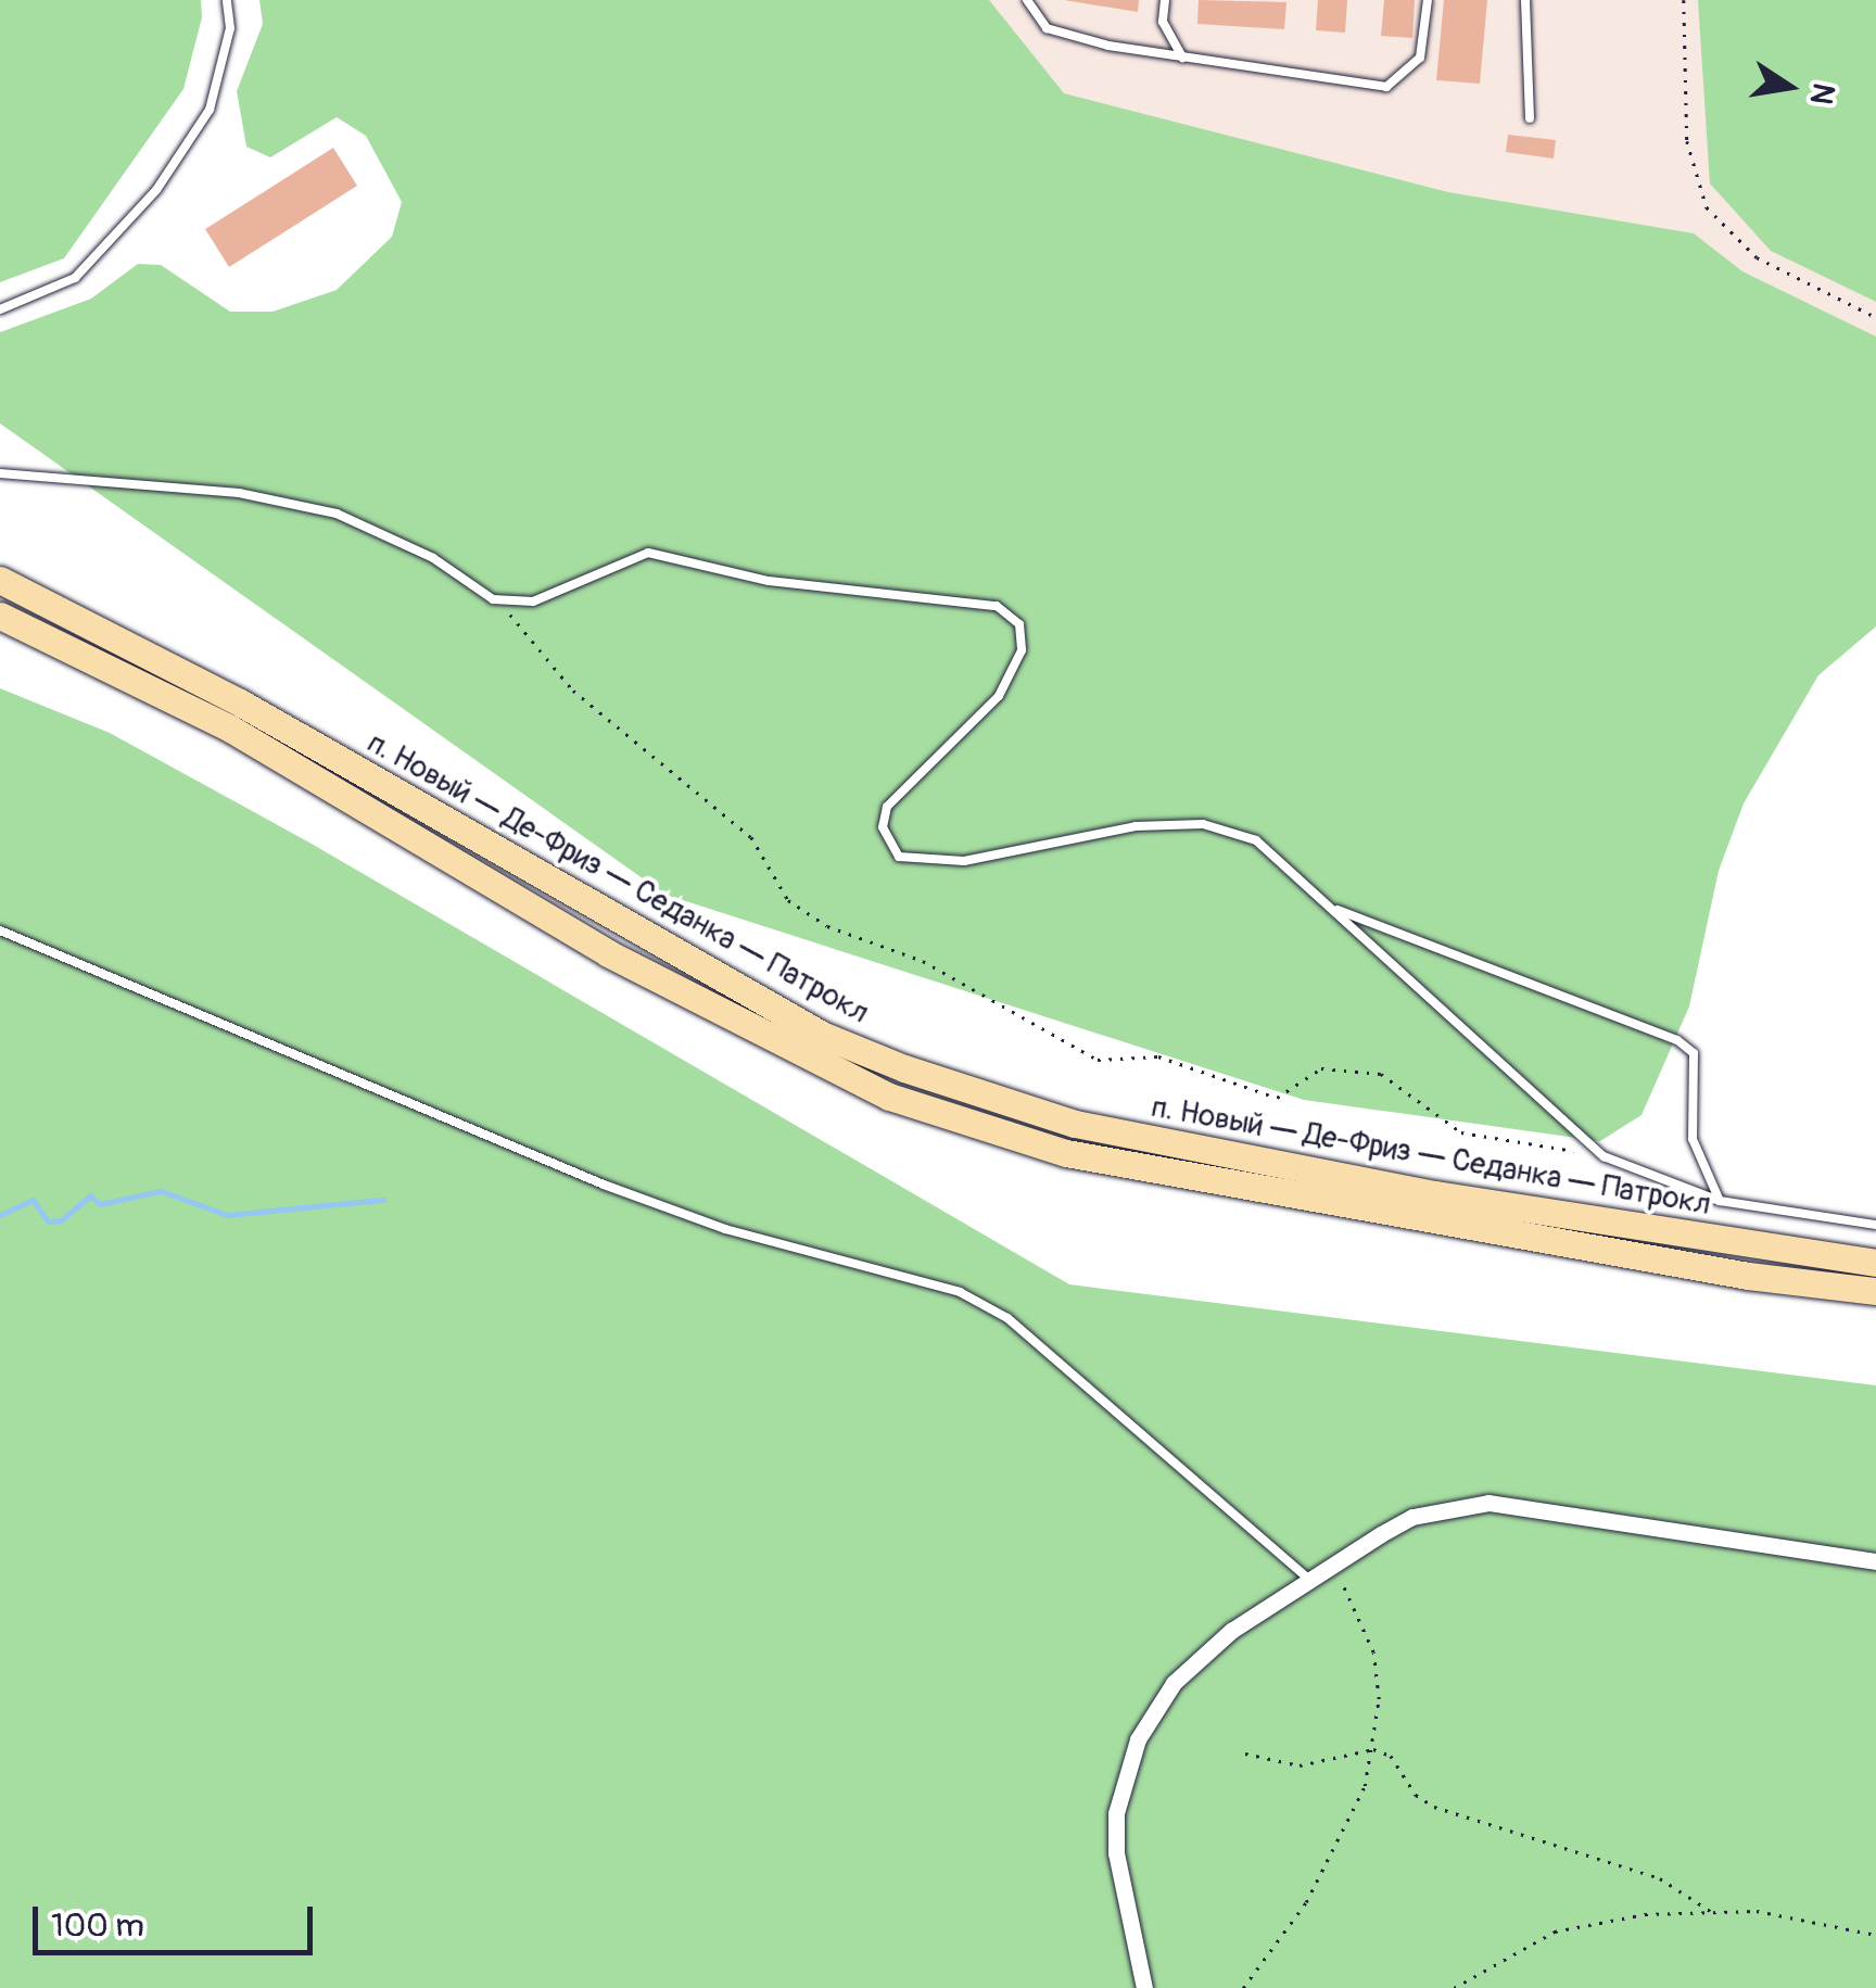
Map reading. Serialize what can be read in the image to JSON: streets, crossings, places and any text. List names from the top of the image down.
{
  "streets": {
    "highway": ["п. Новый — Де-Фриз — Седанка — Патрокл"]
  },
  "scale_bar": "100 m",
  "north": "right"
}
